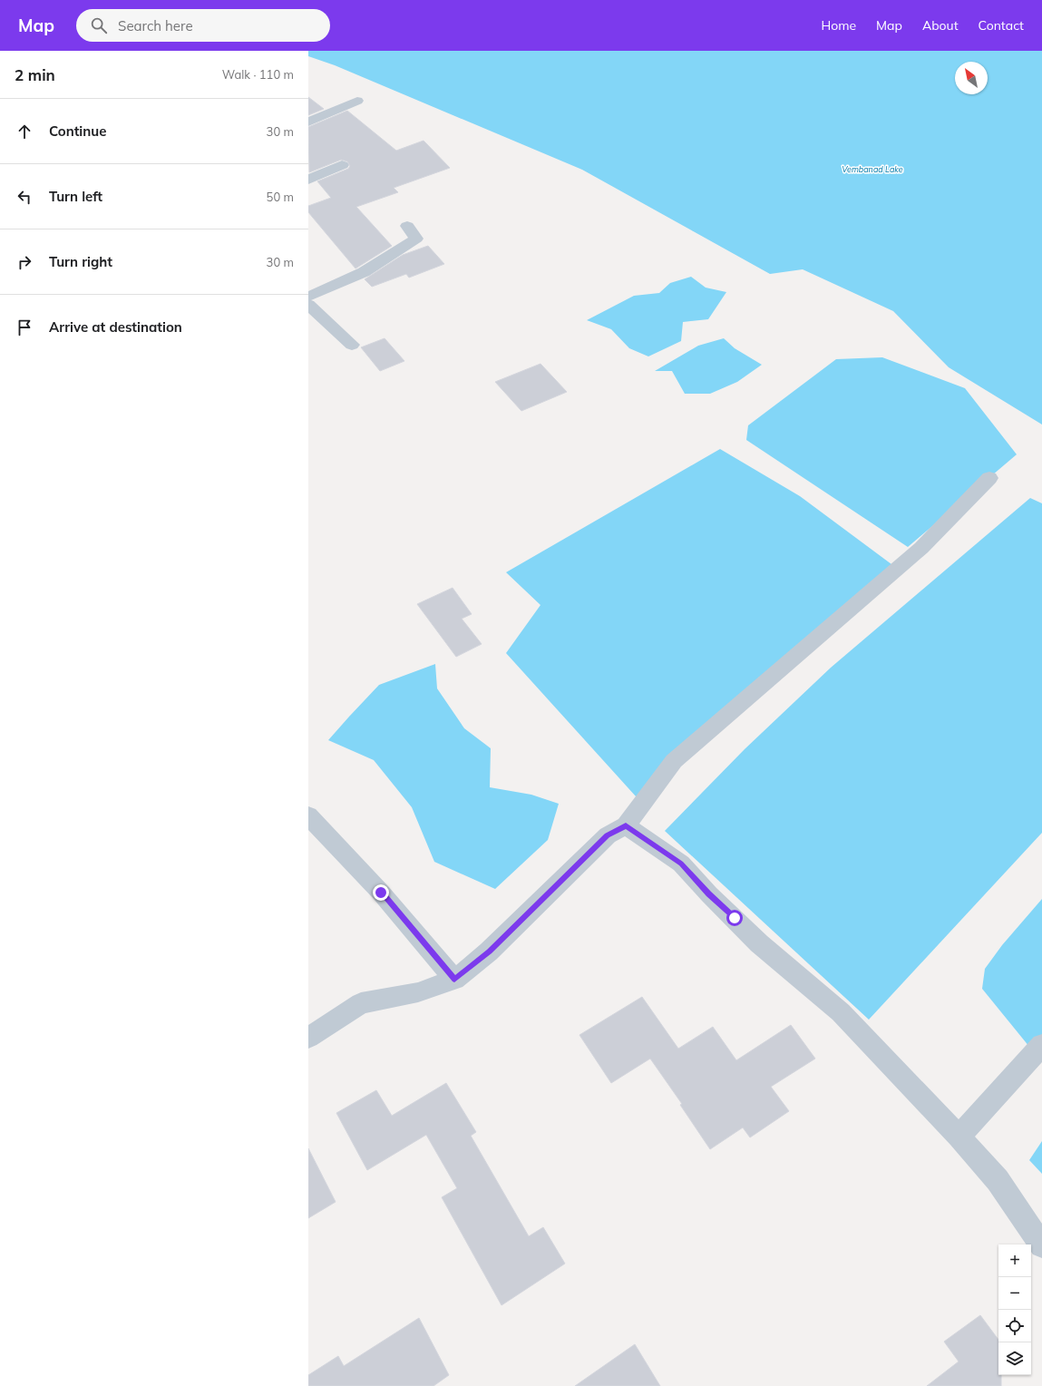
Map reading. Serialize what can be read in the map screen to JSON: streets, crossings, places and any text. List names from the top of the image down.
{
  "water": ["Vembanad Lake"],
  "north": "top left",
  "page": {
    "header": "Map",
    "search": "Search here",
    "nav": [
      "Home",
      "Map",
      "About",
      "Contact"
    ],
    "heading": ["2 min", "Walk · 110 m"],
    "list": [
      ["Continue", "30 m"],
      ["Turn left", "50 m"],
      ["Turn right", "30 m"],
      "Arrive at destination"
    ],
    "map_buttons": ["+", "−"]
  }
}
